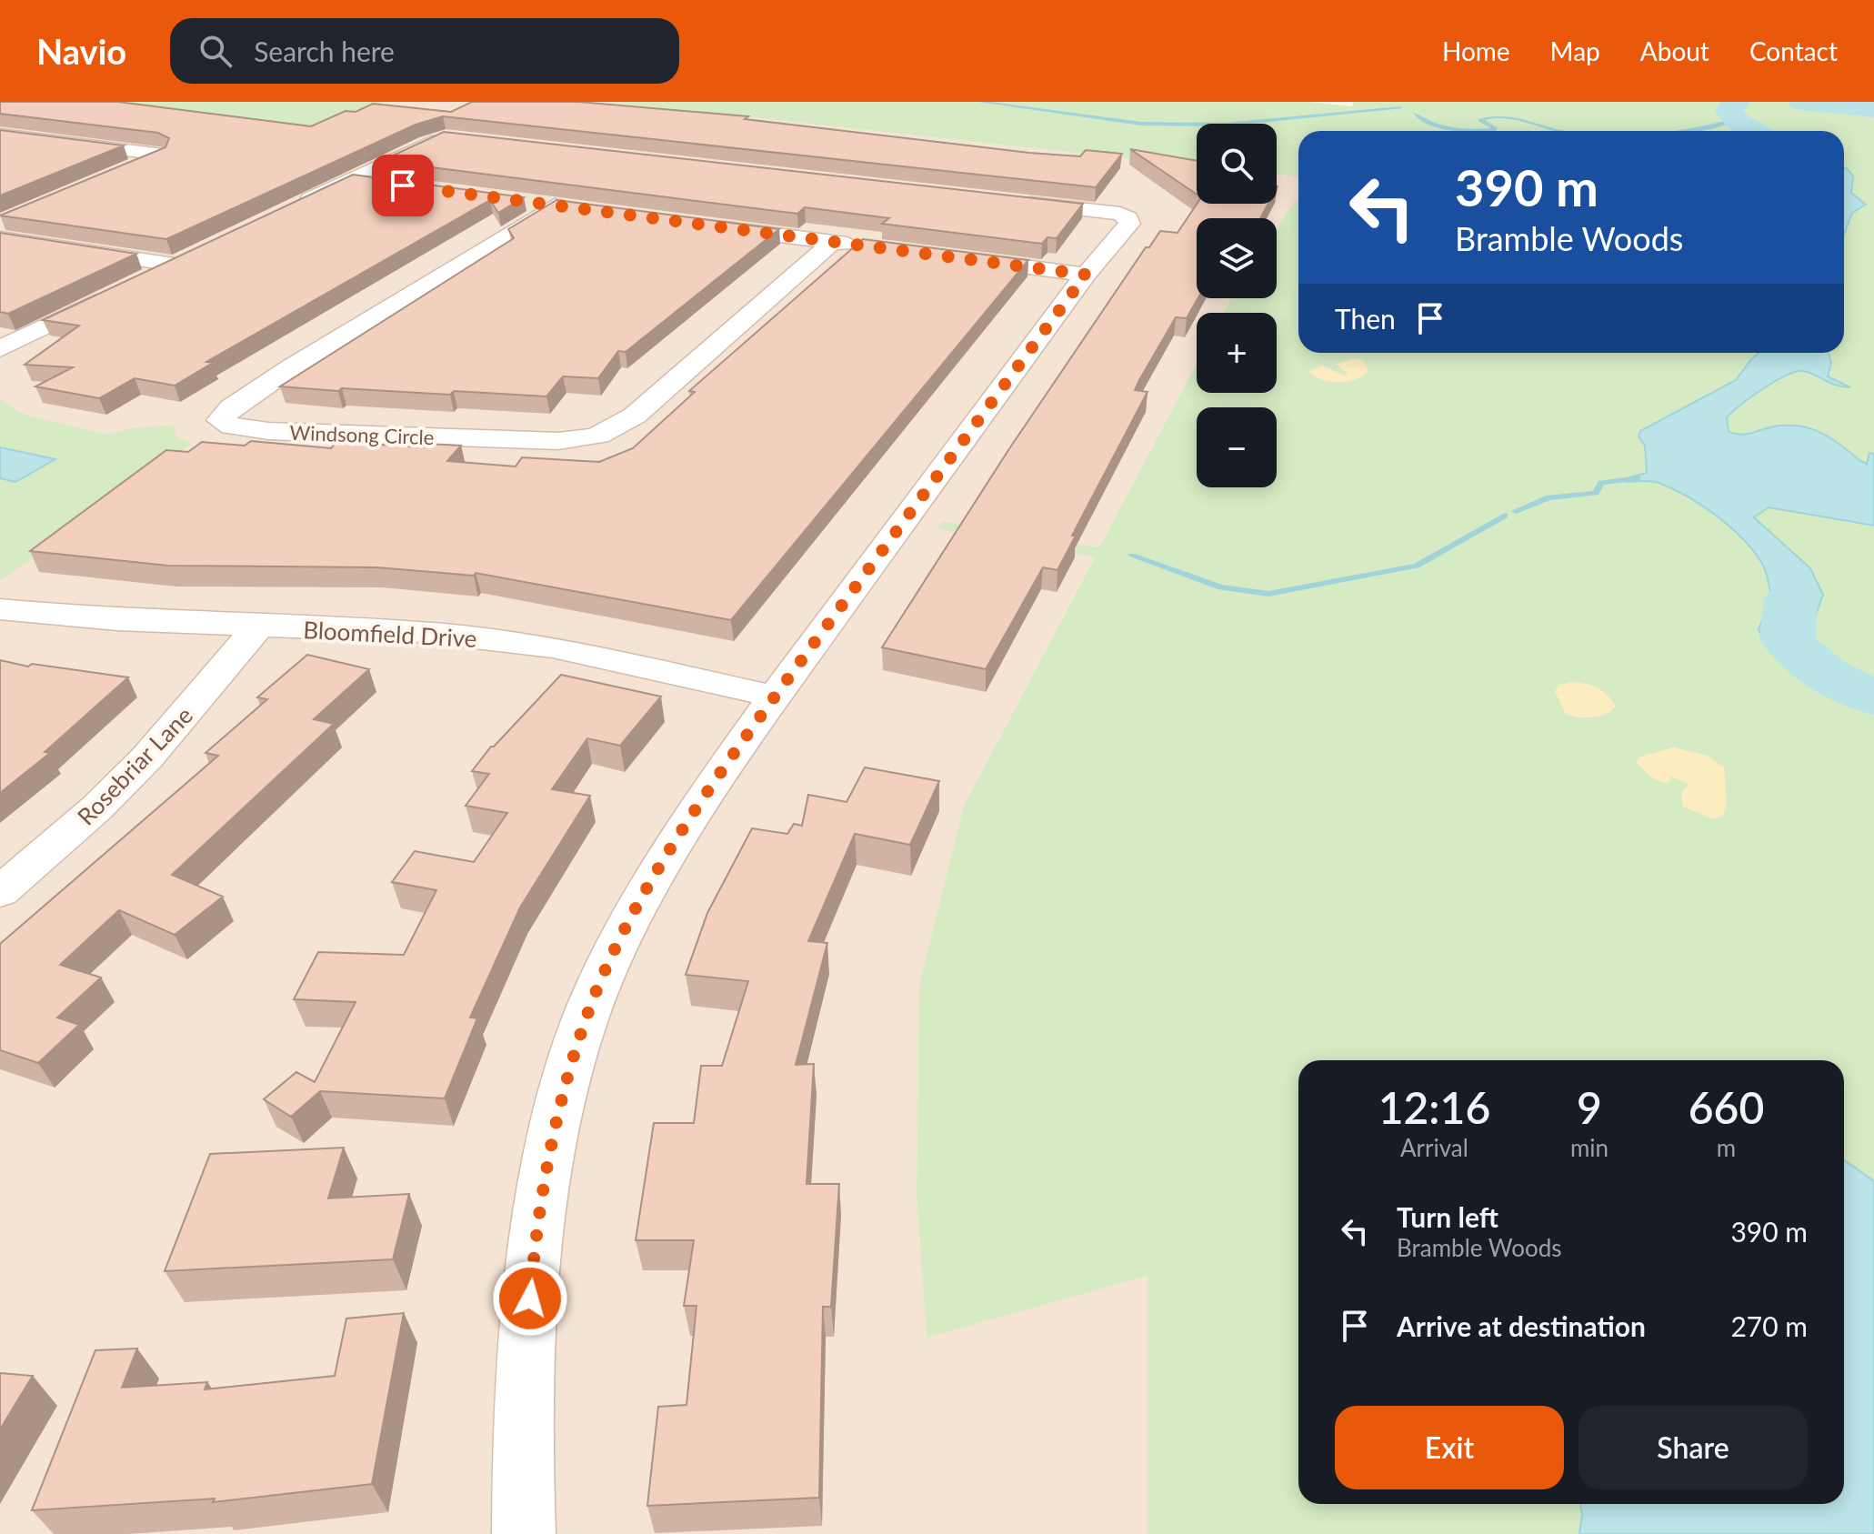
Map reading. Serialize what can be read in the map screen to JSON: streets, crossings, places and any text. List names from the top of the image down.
{
  "streets": {
    "street": ["Windsong Circle", "Bloomfield Drive", "Rosebriar Lane"]
  },
  "crossings": [
    ["Bloomfield Drive", "Rosebriar Lane"]
  ],
  "page": {
    "header": "Navio",
    "search": "Search here",
    "nav": [
      "Home",
      "Map",
      "About",
      "Contact"
    ],
    "map_buttons": ["+", "−"],
    "turn": ["390 m", "Bramble Woods"],
    "then": "Then",
    "eta": [
      "12:16",
      "Arrival",
      "9",
      "min",
      "660",
      "m"
    ],
    "list": [
      {
        "name": "Turn left",
        "note": "Bramble Woods",
        "value": "390 m"
      },
      {
        "name": "Arrive at destination",
        "value": "270 m"
      }
    ],
    "buttons": ["Exit", "Share"]
  }
}
